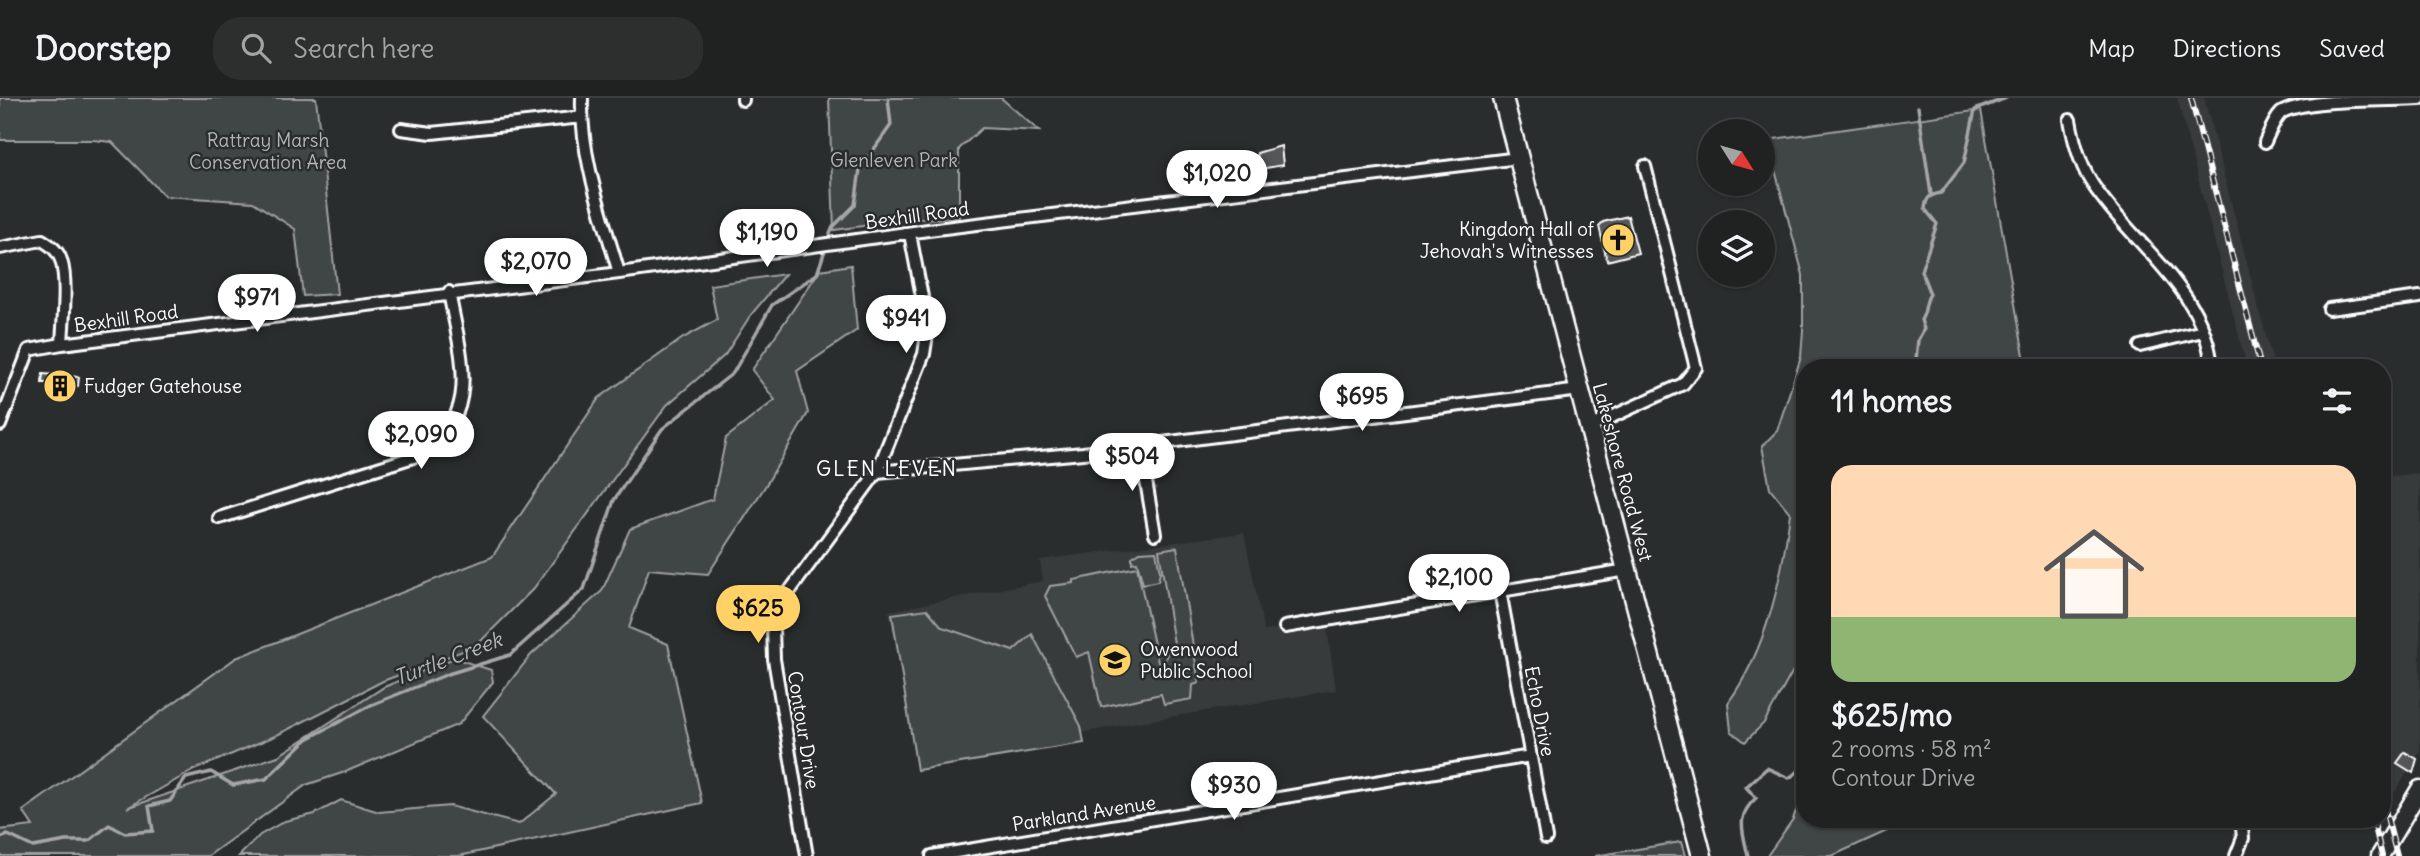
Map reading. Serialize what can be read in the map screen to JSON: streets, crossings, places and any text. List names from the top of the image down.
{
  "streets": {
    "main road": ["Lakeshore Road West"],
    "street": [
      "Bexhill Road",
      "Echo Drive",
      "Contour Drive",
      "Parkland Avenue"
    ]
  },
  "crossings": [
    ["Bexhill Road", "Lakeshore Road West"],
    ["Bexhill Road", "Contour Drive"],
    ["Echo Drive", "Parkland Avenue"]
  ],
  "districts": ["GLEN LEVEN"],
  "water": ["Turtle Creek"],
  "parks": ["Rattray Marsh Conservation Area", "Glenleven Park"],
  "places": {
    "church": ["Kingdom Hall of Jehovah's Witnesses"],
    "building": ["Fudger Gatehouse"],
    "school or university": ["Owenwood Public School"]
  },
  "north": "bottom right",
  "page": {
    "header": "Doorstep",
    "search": "Search here",
    "nav": ["Map", "Directions", "Saved"],
    "price": [
      "$1,020",
      "$1,190",
      "$2,070",
      "$971",
      "$941",
      "$695",
      "$2,090",
      "$504",
      "$2,100",
      "$625",
      "$930"
    ],
    "heading": "11 homes",
    "list": [
      {
        "name": "$625/mo",
        "note": "2 rooms · 58 m² · Contour Drive"
      }
    ]
  }
}
